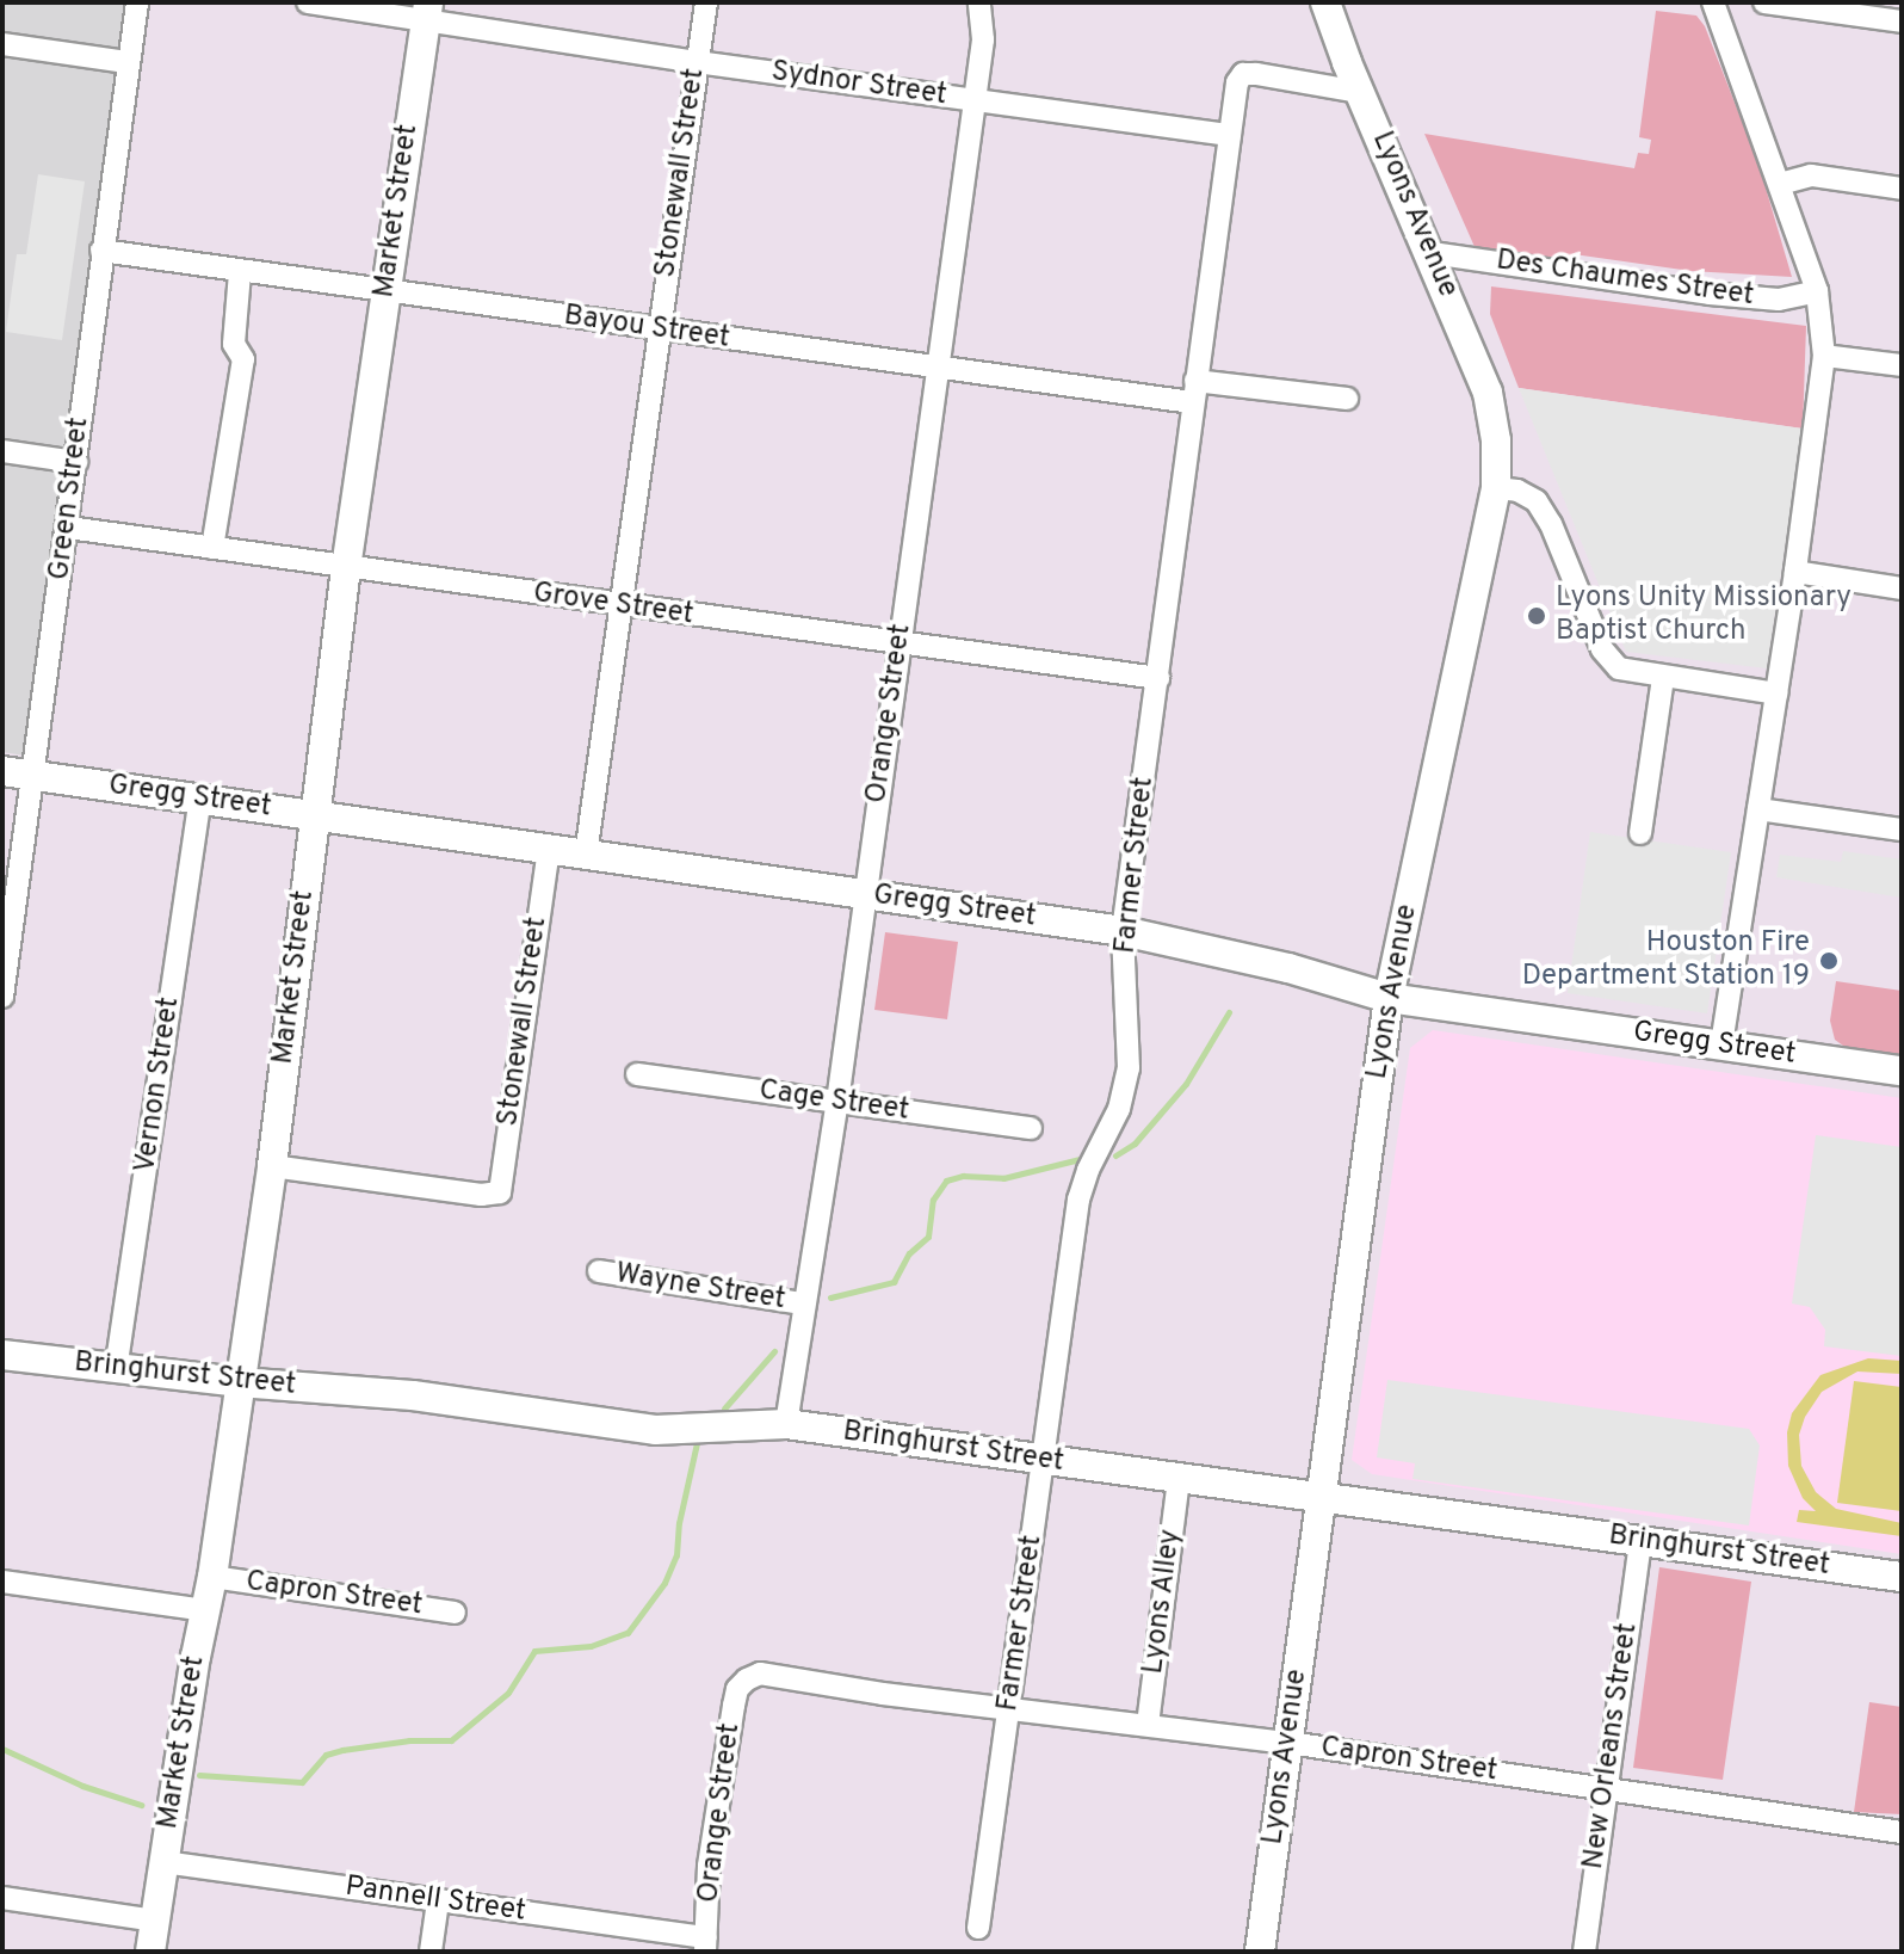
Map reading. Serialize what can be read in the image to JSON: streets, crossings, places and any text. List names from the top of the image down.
{
  "streets": {
    "street": [
      "Sydnor Street",
      "Stonewall Street",
      "Market Street",
      "Lyons Avenue",
      "Des Chaumes Street",
      "Bayou Street",
      "Green Street",
      "Grove Street",
      "Orange Street",
      "Gregg Street",
      "Farmer Street",
      "Vernon Street",
      "Cage Street",
      "Wayne Street",
      "Bringhurst Street",
      "Capron Street",
      "Lyons Alley",
      "New Orleans Street",
      "Pannell Street"
    ]
  },
  "crossings": [
    ["Sydnor Street", "Stonewall Street"],
    ["Sydnor Street", "Market Street"],
    ["Sydnor Street", "Orange Street"],
    ["Sydnor Street", "Farmer Street"],
    ["Stonewall Street", "Market Street"],
    ["Stonewall Street", "Bayou Street"],
    ["Stonewall Street", "Grove Street"],
    ["Stonewall Street", "Gregg Street"],
    ["Market Street", "Bayou Street"],
    ["Market Street", "Grove Street"],
    ["Market Street", "Gregg Street"],
    ["Market Street", "Bringhurst Street"],
    ["Market Street", "Capron Street"],
    ["Market Street", "Pannell Street"],
    ["Lyons Avenue", "Des Chaumes Street"],
    ["Lyons Avenue", "Gregg Street"],
    ["Lyons Avenue", "Bringhurst Street"],
    ["Lyons Avenue", "Capron Street"],
    ["Bayou Street", "Green Street"],
    ["Bayou Street", "Orange Street"],
    ["Bayou Street", "Farmer Street"],
    ["Green Street", "Grove Street"],
    ["Green Street", "Gregg Street"],
    ["Grove Street", "Orange Street"],
    ["Grove Street", "Farmer Street"],
    ["Orange Street", "Gregg Street"],
    ["Orange Street", "Cage Street"],
    ["Orange Street", "Wayne Street"],
    ["Orange Street", "Bringhurst Street"],
    ["Orange Street", "Capron Street"],
    ["Orange Street", "Pannell Street"],
    ["Gregg Street", "Farmer Street"],
    ["Gregg Street", "Vernon Street"],
    ["Farmer Street", "Bringhurst Street"],
    ["Farmer Street", "Capron Street"],
    ["Vernon Street", "Bringhurst Street"],
    ["Bringhurst Street", "Lyons Alley"],
    ["Bringhurst Street", "New Orleans Street"],
    ["Capron Street", "Lyons Alley"],
    ["Capron Street", "New Orleans Street"]
  ],
  "places": ["Lyons Unity Missionary Baptist Church", "Houston Fire Department Station 19"]
}
